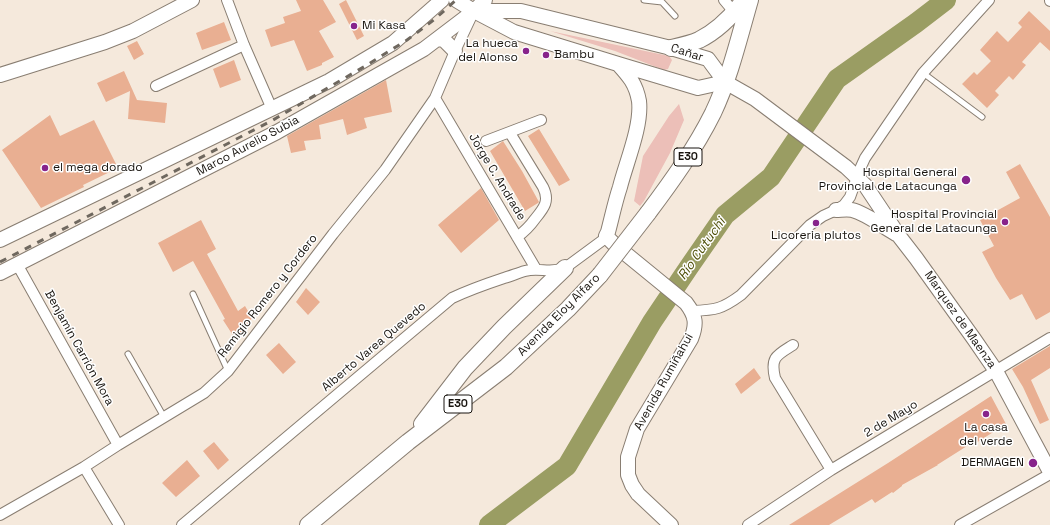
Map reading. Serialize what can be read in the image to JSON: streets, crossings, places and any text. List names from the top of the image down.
{
  "streets": {
    "main road": [
      "Cañar",
      "Marco Aurelio Subia",
      "E30",
      "Avenida Eloy Alfaro",
      "Marquez de Maenza",
      "Avenida Rumiñahui"
    ],
    "street": [
      "Jorge C. Andrade",
      "Remigio Romero y Cordero",
      "Alberto Varea Quevedo",
      "Benjamín Carrión Mora",
      "2 de Mayo"
    ]
  },
  "crossings": [
    ["Cañar", "Marco Aurelio Subia"],
    ["Cañar", "Remigio Romero y Cordero"],
    ["Cañar", "Avenida Eloy Alfaro"],
    ["Cañar", "Marquez de Maenza"],
    ["Marco Aurelio Subia", "Remigio Romero y Cordero"],
    ["Marco Aurelio Subia", "Benjamín Carrión Mora"],
    ["Jorge C. Andrade", "Remigio Romero y Cordero"],
    ["Jorge C. Andrade", "Alberto Varea Quevedo"],
    ["Remigio Romero y Cordero", "Benjamín Carrión Mora"],
    ["Avenida Eloy Alfaro", "Marquez de Maenza"],
    ["Marquez de Maenza", "2 de Mayo"]
  ],
  "water": ["Río Cutuchi"],
  "places": [
    "Mi Kasa",
    "La hueca del Alonso",
    "Bambu",
    "el mega dorado",
    "Hospital General Provincial de Latacunga",
    "Hospital Provincial General de Latacunga",
    "Licoreria plutos",
    "La casa del verde",
    "DERMAGEN"
  ]
}
